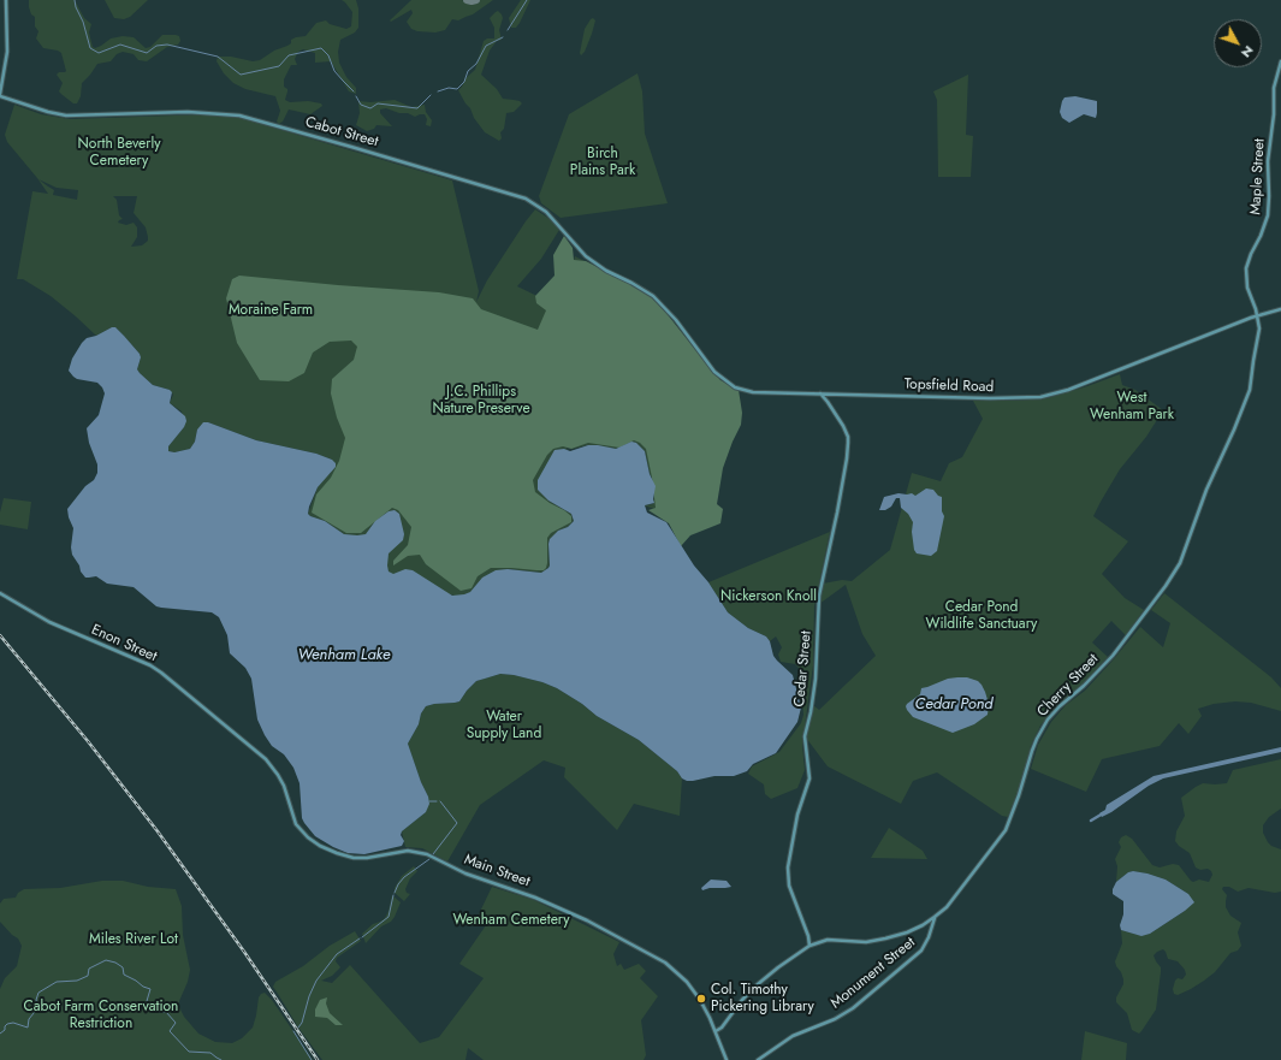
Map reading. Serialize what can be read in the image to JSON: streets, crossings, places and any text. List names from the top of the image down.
{
  "streets": {
    "main road": [
      "Cabot Street",
      "Maple Street",
      "Topsfield Road",
      "Enon Street",
      "Cedar Street",
      "Cherry Street",
      "Main Street",
      "Monument Street"
    ]
  },
  "crossings": [
    ["Cabot Street", "Topsfield Road"],
    ["Maple Street", "Topsfield Road"],
    ["Maple Street", "Cherry Street"],
    ["Topsfield Road", "Cedar Street"],
    ["Topsfield Road", "Cherry Street"],
    ["Enon Street", "Main Street"],
    ["Cedar Street", "Cherry Street"],
    ["Cherry Street", "Main Street"],
    ["Cherry Street", "Monument Street"]
  ],
  "water": ["Wenham Lake", "Cedar Pond"],
  "parks": [
    "North Beverly Cemetery",
    "Birch Plains Park",
    "Moraine Farm",
    "J.C. Phillips Nature Preserve",
    "West Wenham Park",
    "Nickerson Knoll",
    "Cedar Pond Wildlife Sanctuary",
    "Water Supply Land",
    "Wenham Cemetery",
    "Miles River Lot",
    "Cabot Farm Conservation Restriction"
  ],
  "places": ["Col. Timothy Pickering Library"],
  "north": "bottom right"
}
